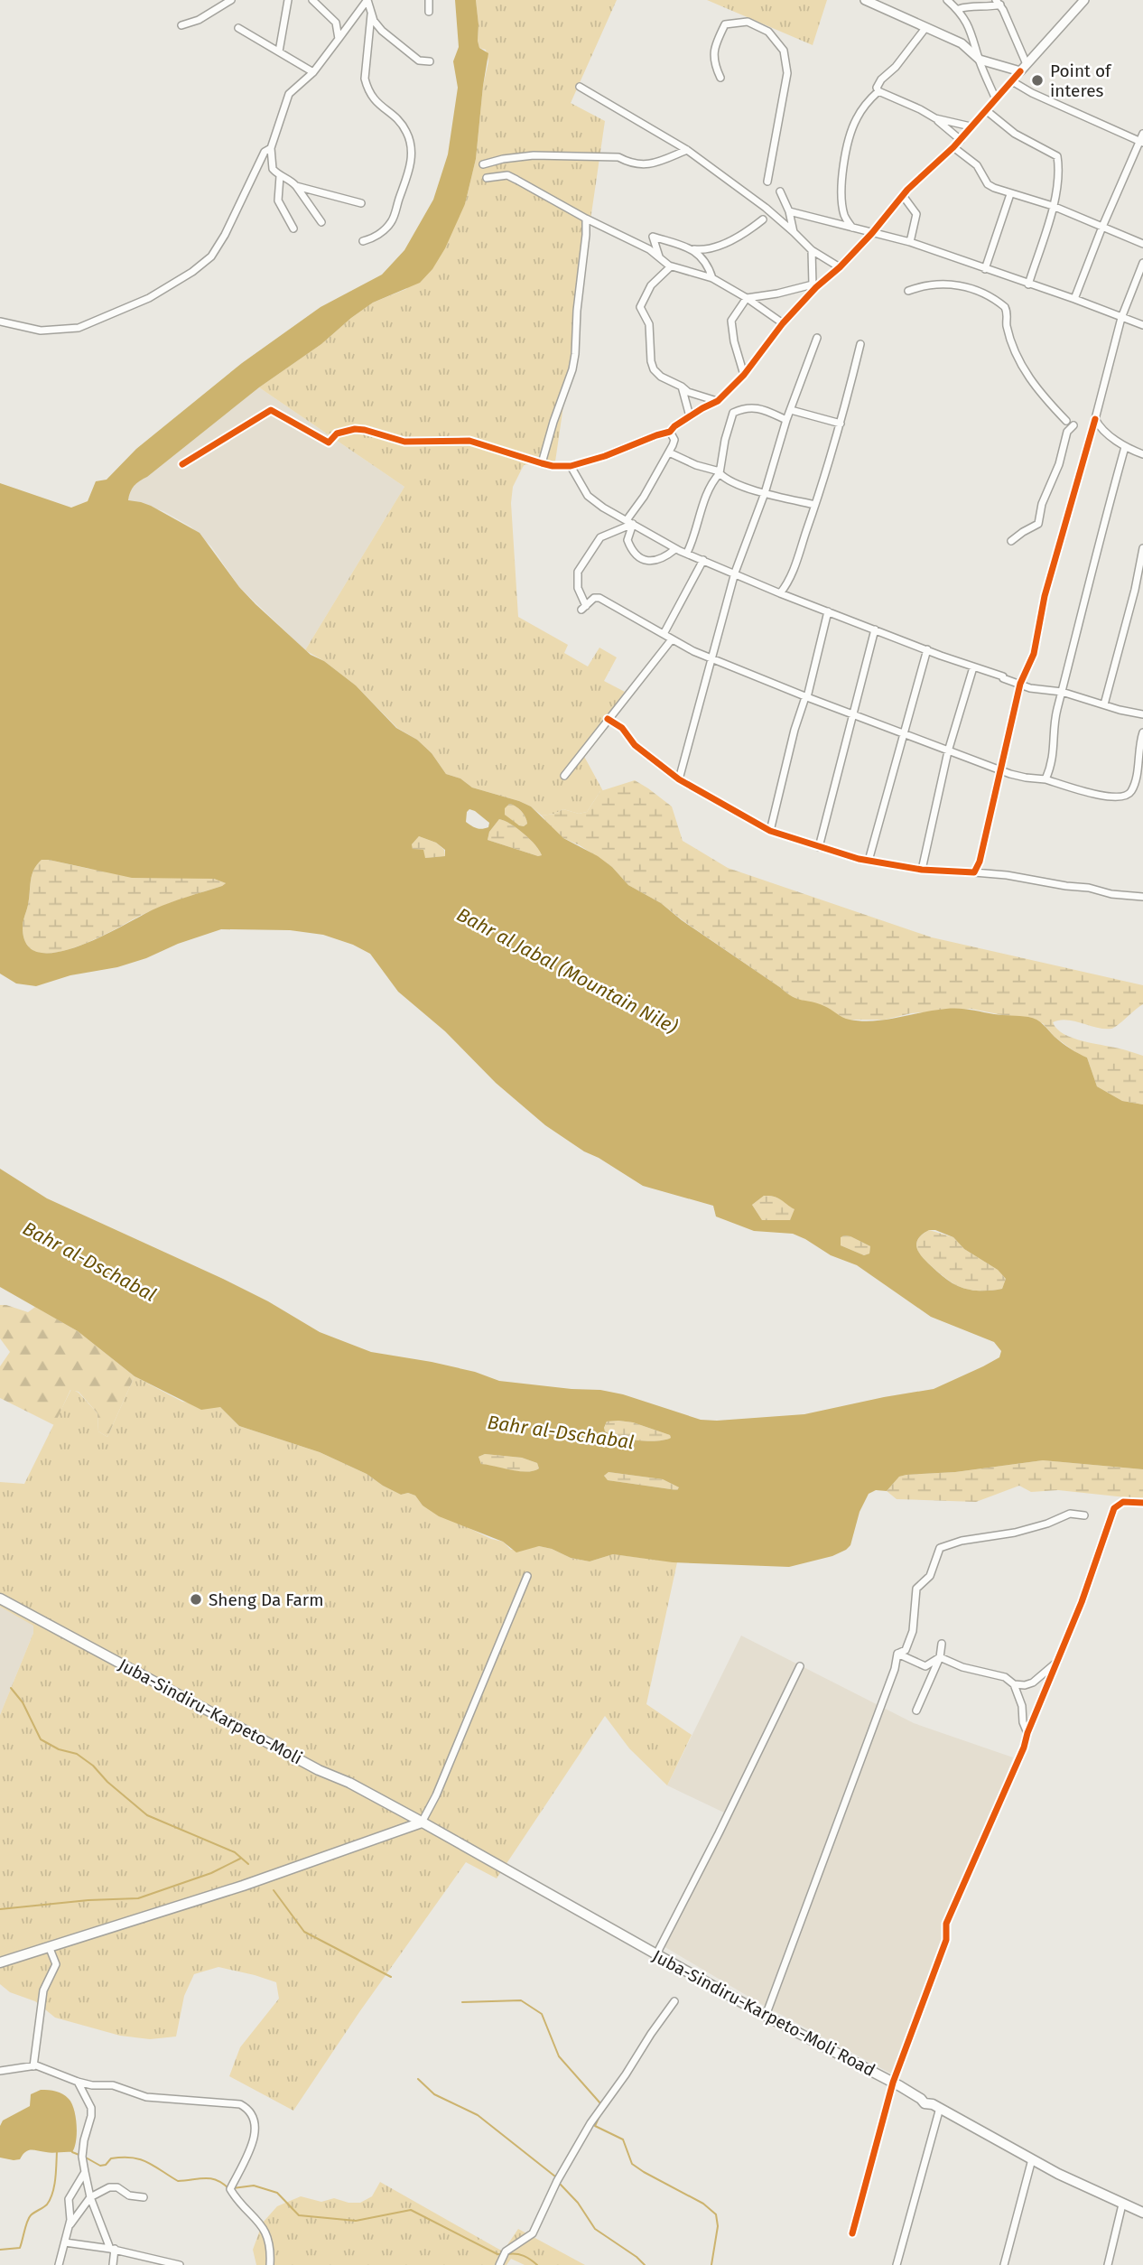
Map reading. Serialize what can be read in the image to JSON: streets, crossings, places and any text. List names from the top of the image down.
{
  "streets": {
    "main road": ["Juba-Sindiru-Karpeto-Moli", "Juba-Sindiru-Karpeto-Moli Road"]
  },
  "crossings": [
    ["Juba-Sindiru-Karpeto-Moli", "Juba-Sindiru-Karpeto-Moli Road"]
  ],
  "water": ["Bahr al Jabal (Mountain Nile)", "Bahr al-Dschabal"],
  "places": ["Point of interes", "Sheng Da Farm"]
}
